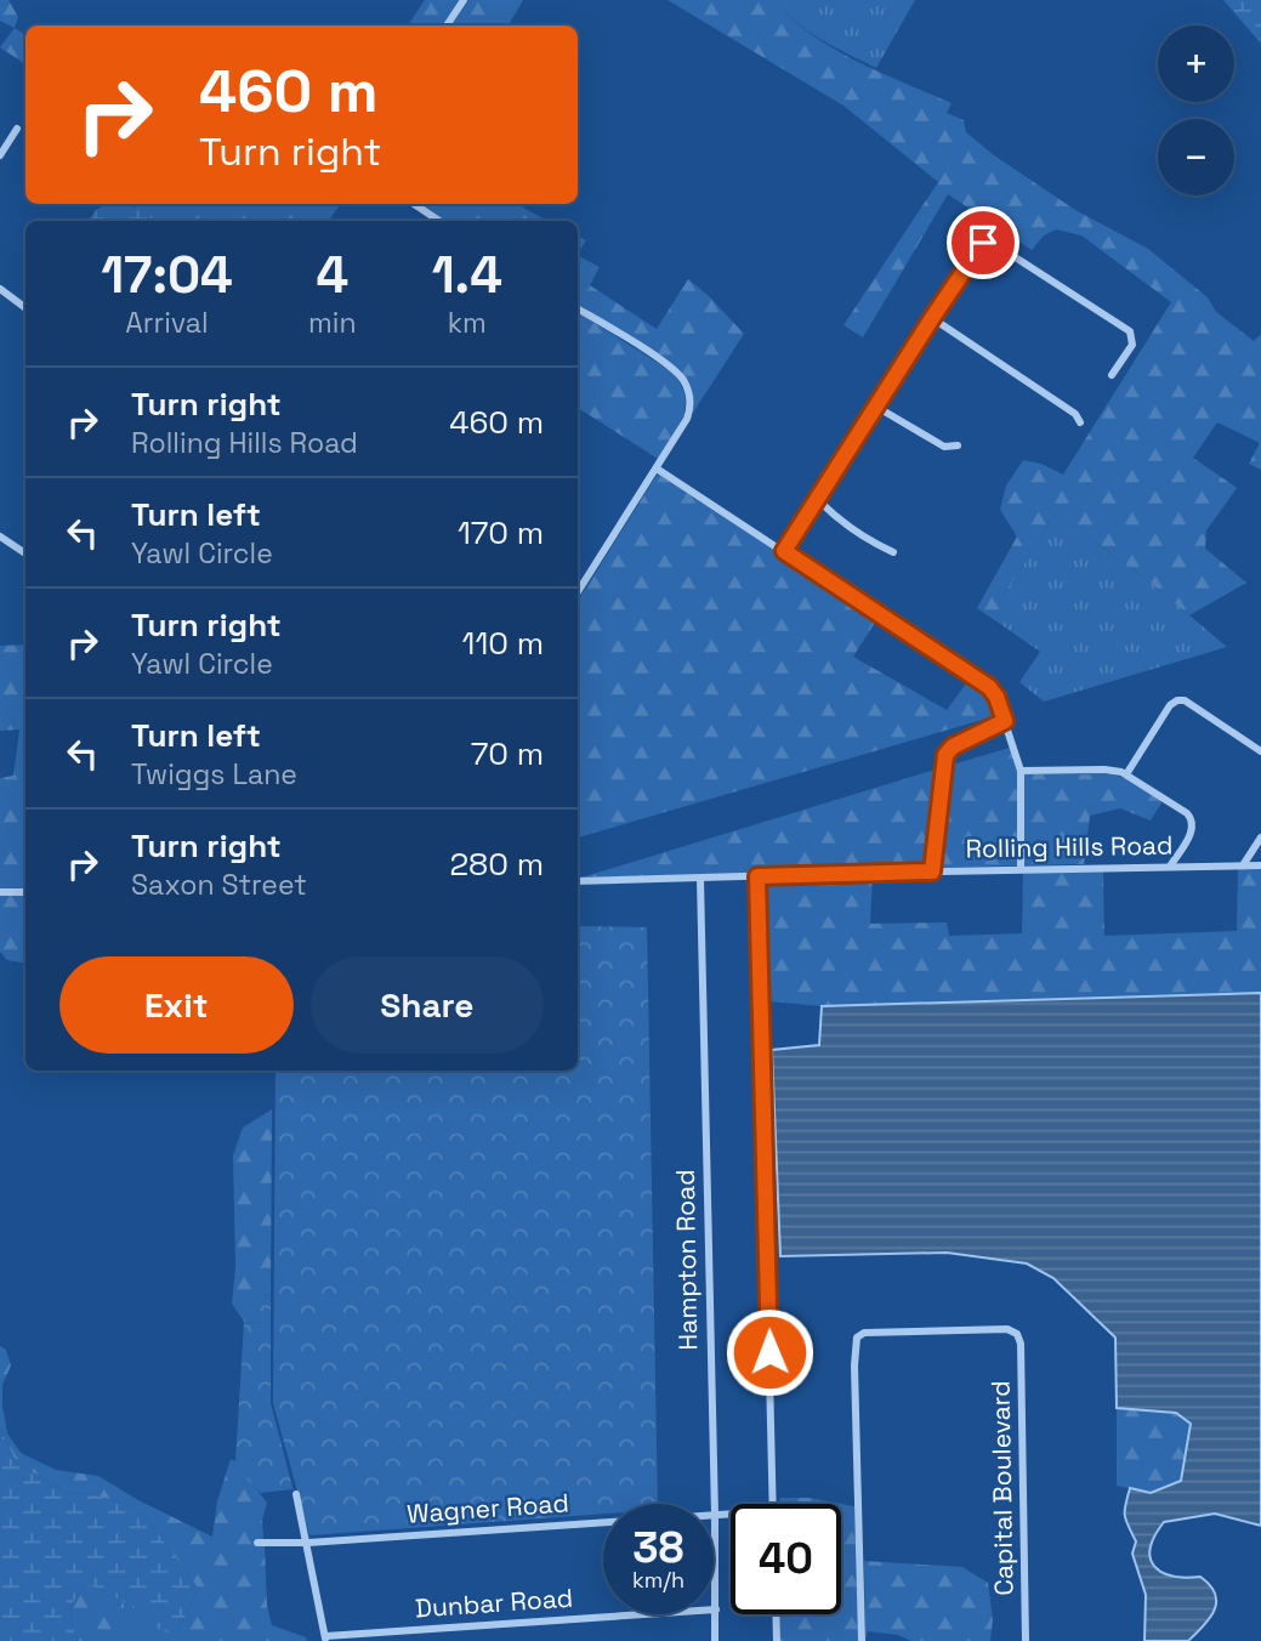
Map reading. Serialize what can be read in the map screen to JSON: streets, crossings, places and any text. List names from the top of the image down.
{
  "streets": {
    "street": [
      "Rolling Hills Road",
      "Hampton Road",
      "Capital Boulevard",
      "Wagner Road",
      "Dunbar Road"
    ]
  },
  "crossings": [
    ["Rolling Hills Road", "Hampton Road"],
    ["Hampton Road", "Wagner Road"],
    ["Hampton Road", "Dunbar Road"]
  ],
  "page": {
    "map_buttons": ["+", "−"],
    "turn": ["460 m", "Turn right"],
    "eta": [
      "17:04",
      "Arrival",
      "4",
      "min",
      "1.4",
      "km"
    ],
    "list": [
      {
        "name": "Turn right",
        "note": "Rolling Hills Road",
        "value": "460 m"
      },
      {
        "name": "Turn left",
        "note": "Yawl Circle",
        "value": "170 m"
      },
      {
        "name": "Turn right",
        "note": "Yawl Circle",
        "value": "110 m"
      },
      {
        "name": "Turn left",
        "note": "Twiggs Lane",
        "value": "70 m"
      },
      {
        "name": "Turn right",
        "note": "Saxon Street",
        "value": "280 m"
      }
    ],
    "buttons": ["Exit", "Share"],
    "speed": "38 km/h",
    "limit": "40"
  }
}
